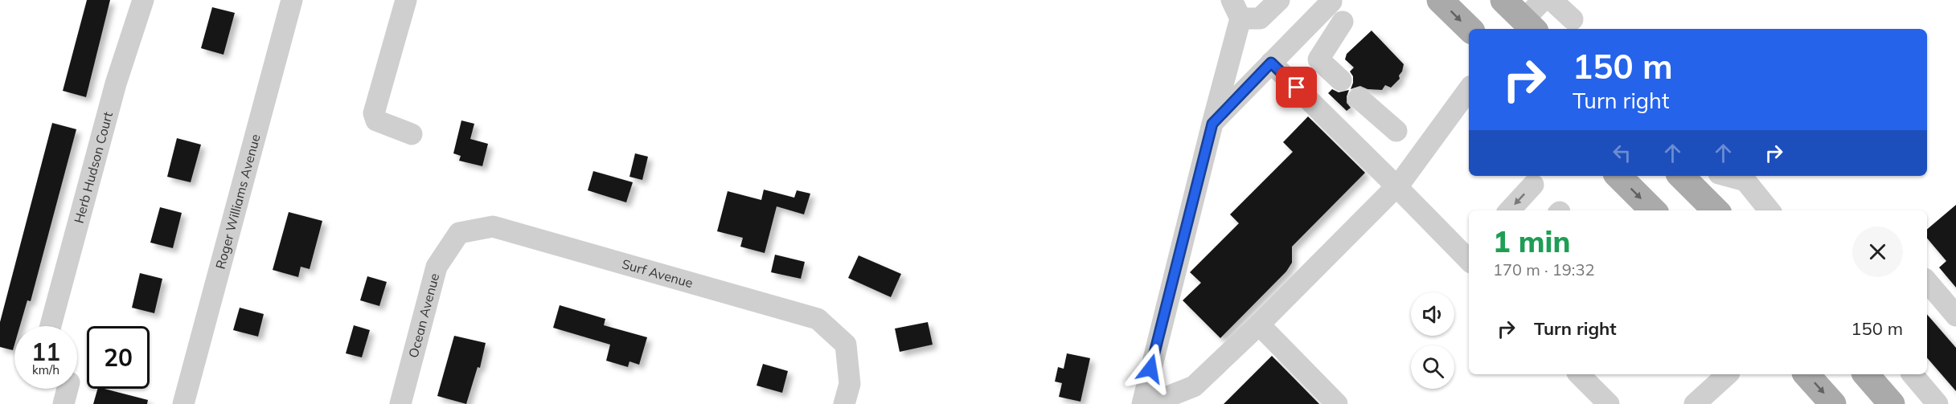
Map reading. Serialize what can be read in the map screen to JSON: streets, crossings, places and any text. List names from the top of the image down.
{
  "streets": {
    "street": [
      "Herb Hudson Court",
      "Roger Williams Avenue",
      "Surf Avenue",
      "Ocean Avenue"
    ]
  },
  "crossings": [
    ["Surf Avenue", "Ocean Avenue"]
  ],
  "page": {
    "turn": ["150 m", "Turn right"],
    "heading": ["1 min", "170 m · 19:32"],
    "list": [
      {
        "name": "Turn right",
        "value": "150 m"
      }
    ],
    "speed": "11 km/h",
    "limit": "20"
  }
}
